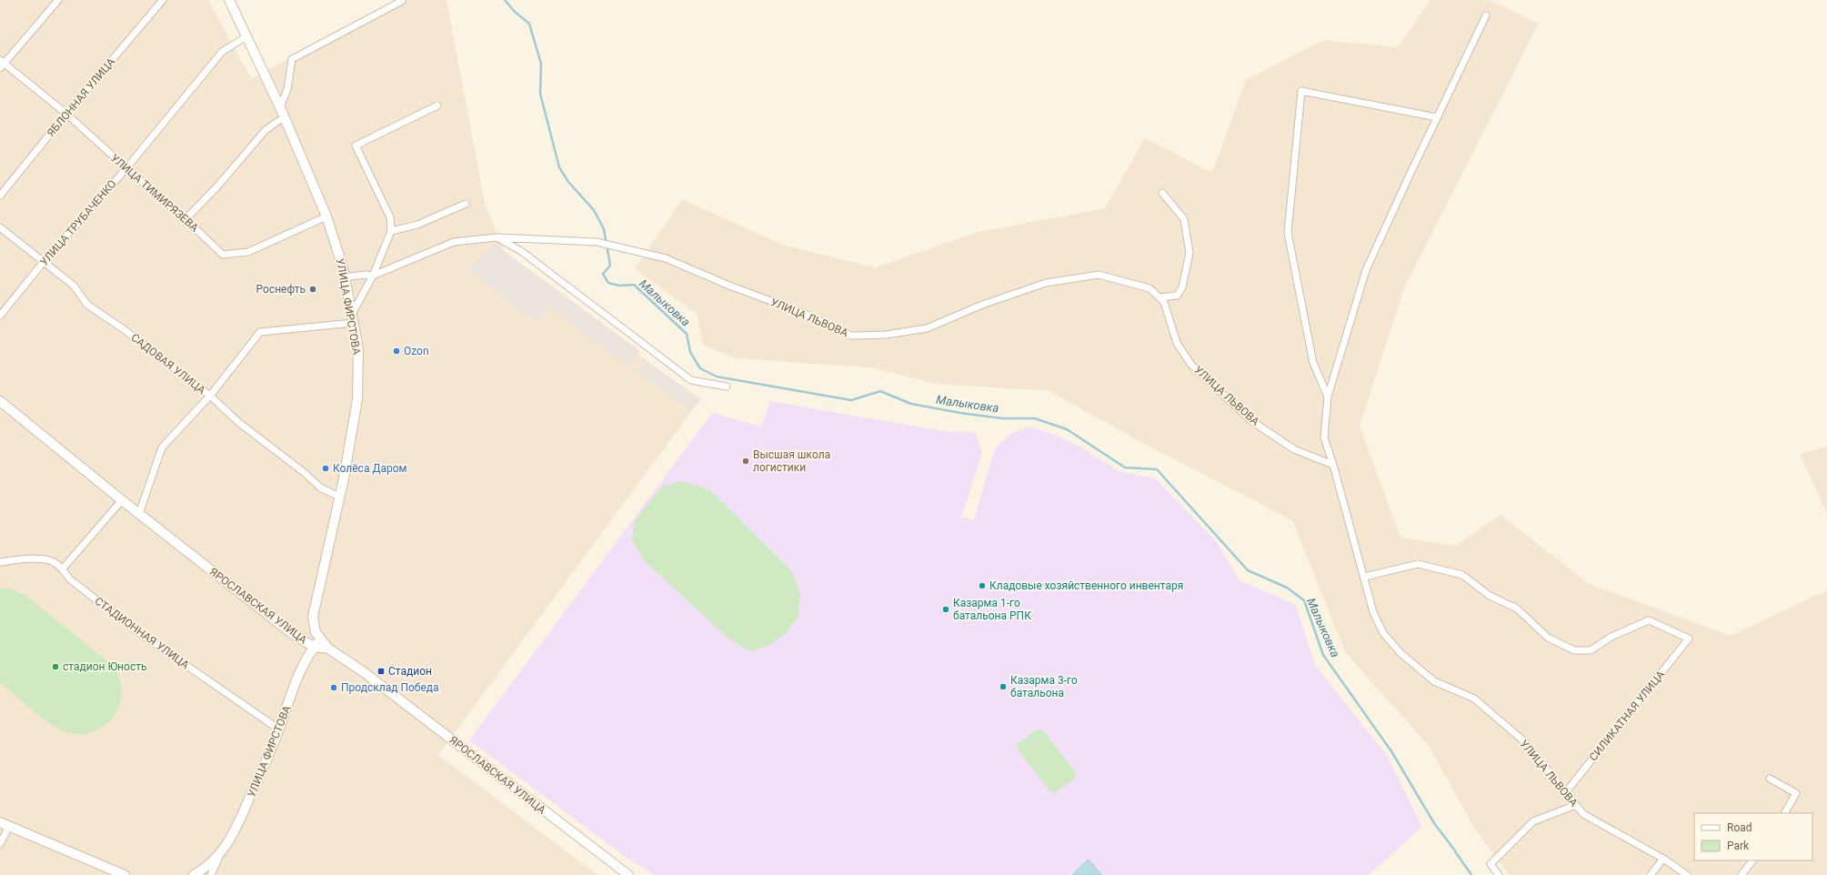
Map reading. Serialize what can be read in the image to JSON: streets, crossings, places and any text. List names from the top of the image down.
{
  "streets": {
    "main road": ["УЛИЦА ФИРСТОВА", "ЯРОСЛАВСКАЯ УЛИЦА"],
    "street": [
      "ЯБЛОННАЯ УЛИЦА",
      "УЛИЦА ТИМИРЯЗЕВА",
      "УЛИЦА ТРУБАЧЕНКО",
      "УЛИЦА ЛЬВОВА",
      "САДОВАЯ УЛИЦА",
      "СТАДИОННАЯ УЛИЦА",
      "СИЛИКАТНАЯ УЛИЦА"
    ]
  },
  "crossings": [
    ["ЯБЛОННАЯ УЛИЦА", "УЛИЦА ТИМИРЯЗЕВА"],
    ["УЛИЦА ТИМИРЯЗЕВА", "УЛИЦА ТРУБАЧЕНКО"],
    ["УЛИЦА ТИМИРЯЗЕВА", "УЛИЦА ФИРСТОВА"],
    ["УЛИЦА ТРУБАЧЕНКО", "УЛИЦА ФИРСТОВА"],
    ["УЛИЦА ТРУБАЧЕНКО", "САДОВАЯ УЛИЦА"],
    ["УЛИЦА ФИРСТОВА", "САДОВАЯ УЛИЦА"],
    ["УЛИЦА ФИРСТОВА", "ЯРОСЛАВСКАЯ УЛИЦА"],
    ["УЛИЦА ФИРСТОВА", "СТАДИОННАЯ УЛИЦА"],
    ["УЛИЦА ЛЬВОВА", "СИЛИКАТНАЯ УЛИЦА"]
  ],
  "water": ["Малыковка"],
  "places": {
    "other": [
      "Роснефть",
      "Ozon",
      "Высшая школа логистики",
      "Колёса Даром",
      "Кладовые хозяйственного инвентаря",
      "Казарма 1-го батальона РПК",
      "стадион Юность",
      "Казарма 3-го батальона",
      "Продсклад Победа"
    ],
    "transit": ["Стадион"]
  },
  "legend": ["Road", "Park"]
}
